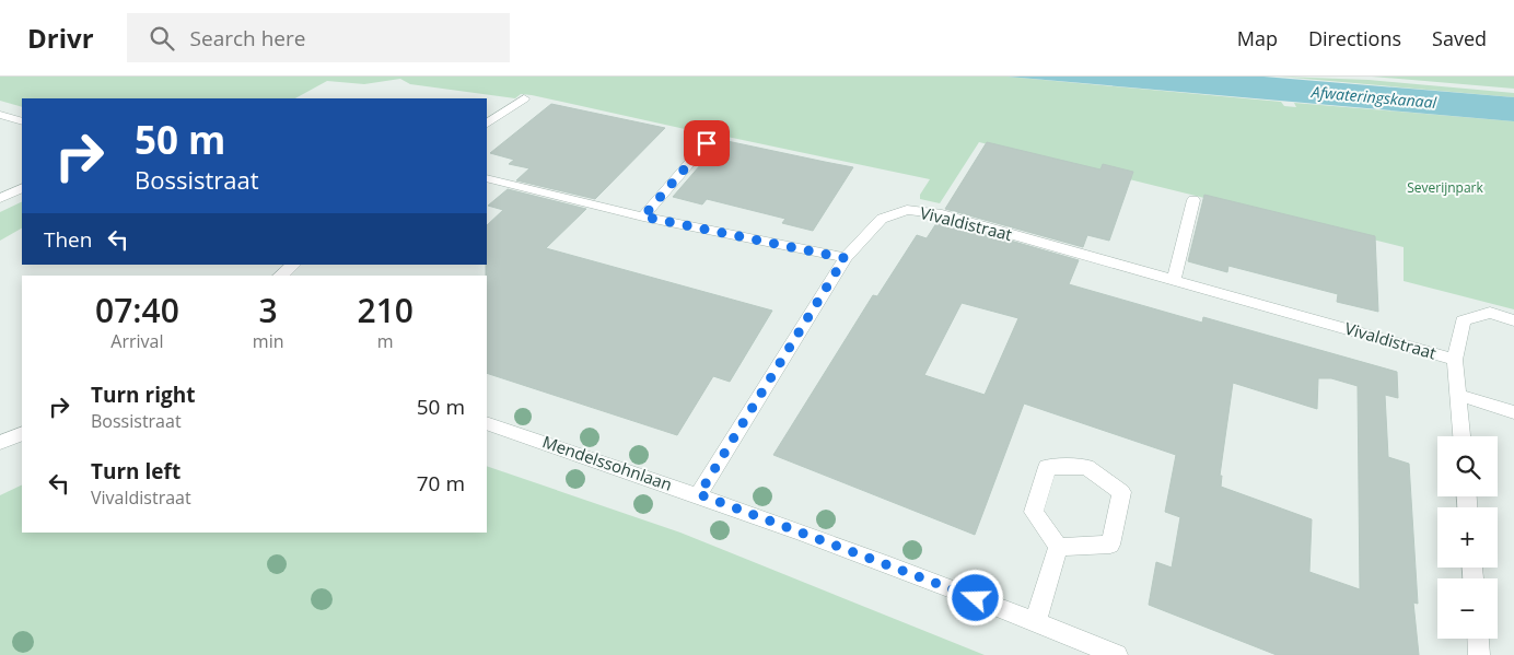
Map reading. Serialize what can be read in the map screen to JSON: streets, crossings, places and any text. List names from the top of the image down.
{
  "streets": {
    "street": ["Vivaldistraat", "Mendelssohnlaan"]
  },
  "crossings": [
    ["Vivaldistraat", "Mendelssohnlaan"]
  ],
  "water": ["Afwateringskanaal"],
  "parks": ["Severijnpark"],
  "page": {
    "header": "Drivr",
    "search": "Search here",
    "nav": ["Map", "Directions", "Saved"],
    "turn": ["50 m", "Bossistraat"],
    "then": "Then",
    "eta": [
      "07:40",
      "Arrival",
      "3",
      "min",
      "210",
      "m"
    ],
    "list": [
      {
        "name": "Turn right",
        "note": "Bossistraat",
        "value": "50 m"
      },
      {
        "name": "Turn left",
        "note": "Vivaldistraat",
        "value": "70 m"
      }
    ],
    "map_buttons": ["+", "−"]
  }
}
